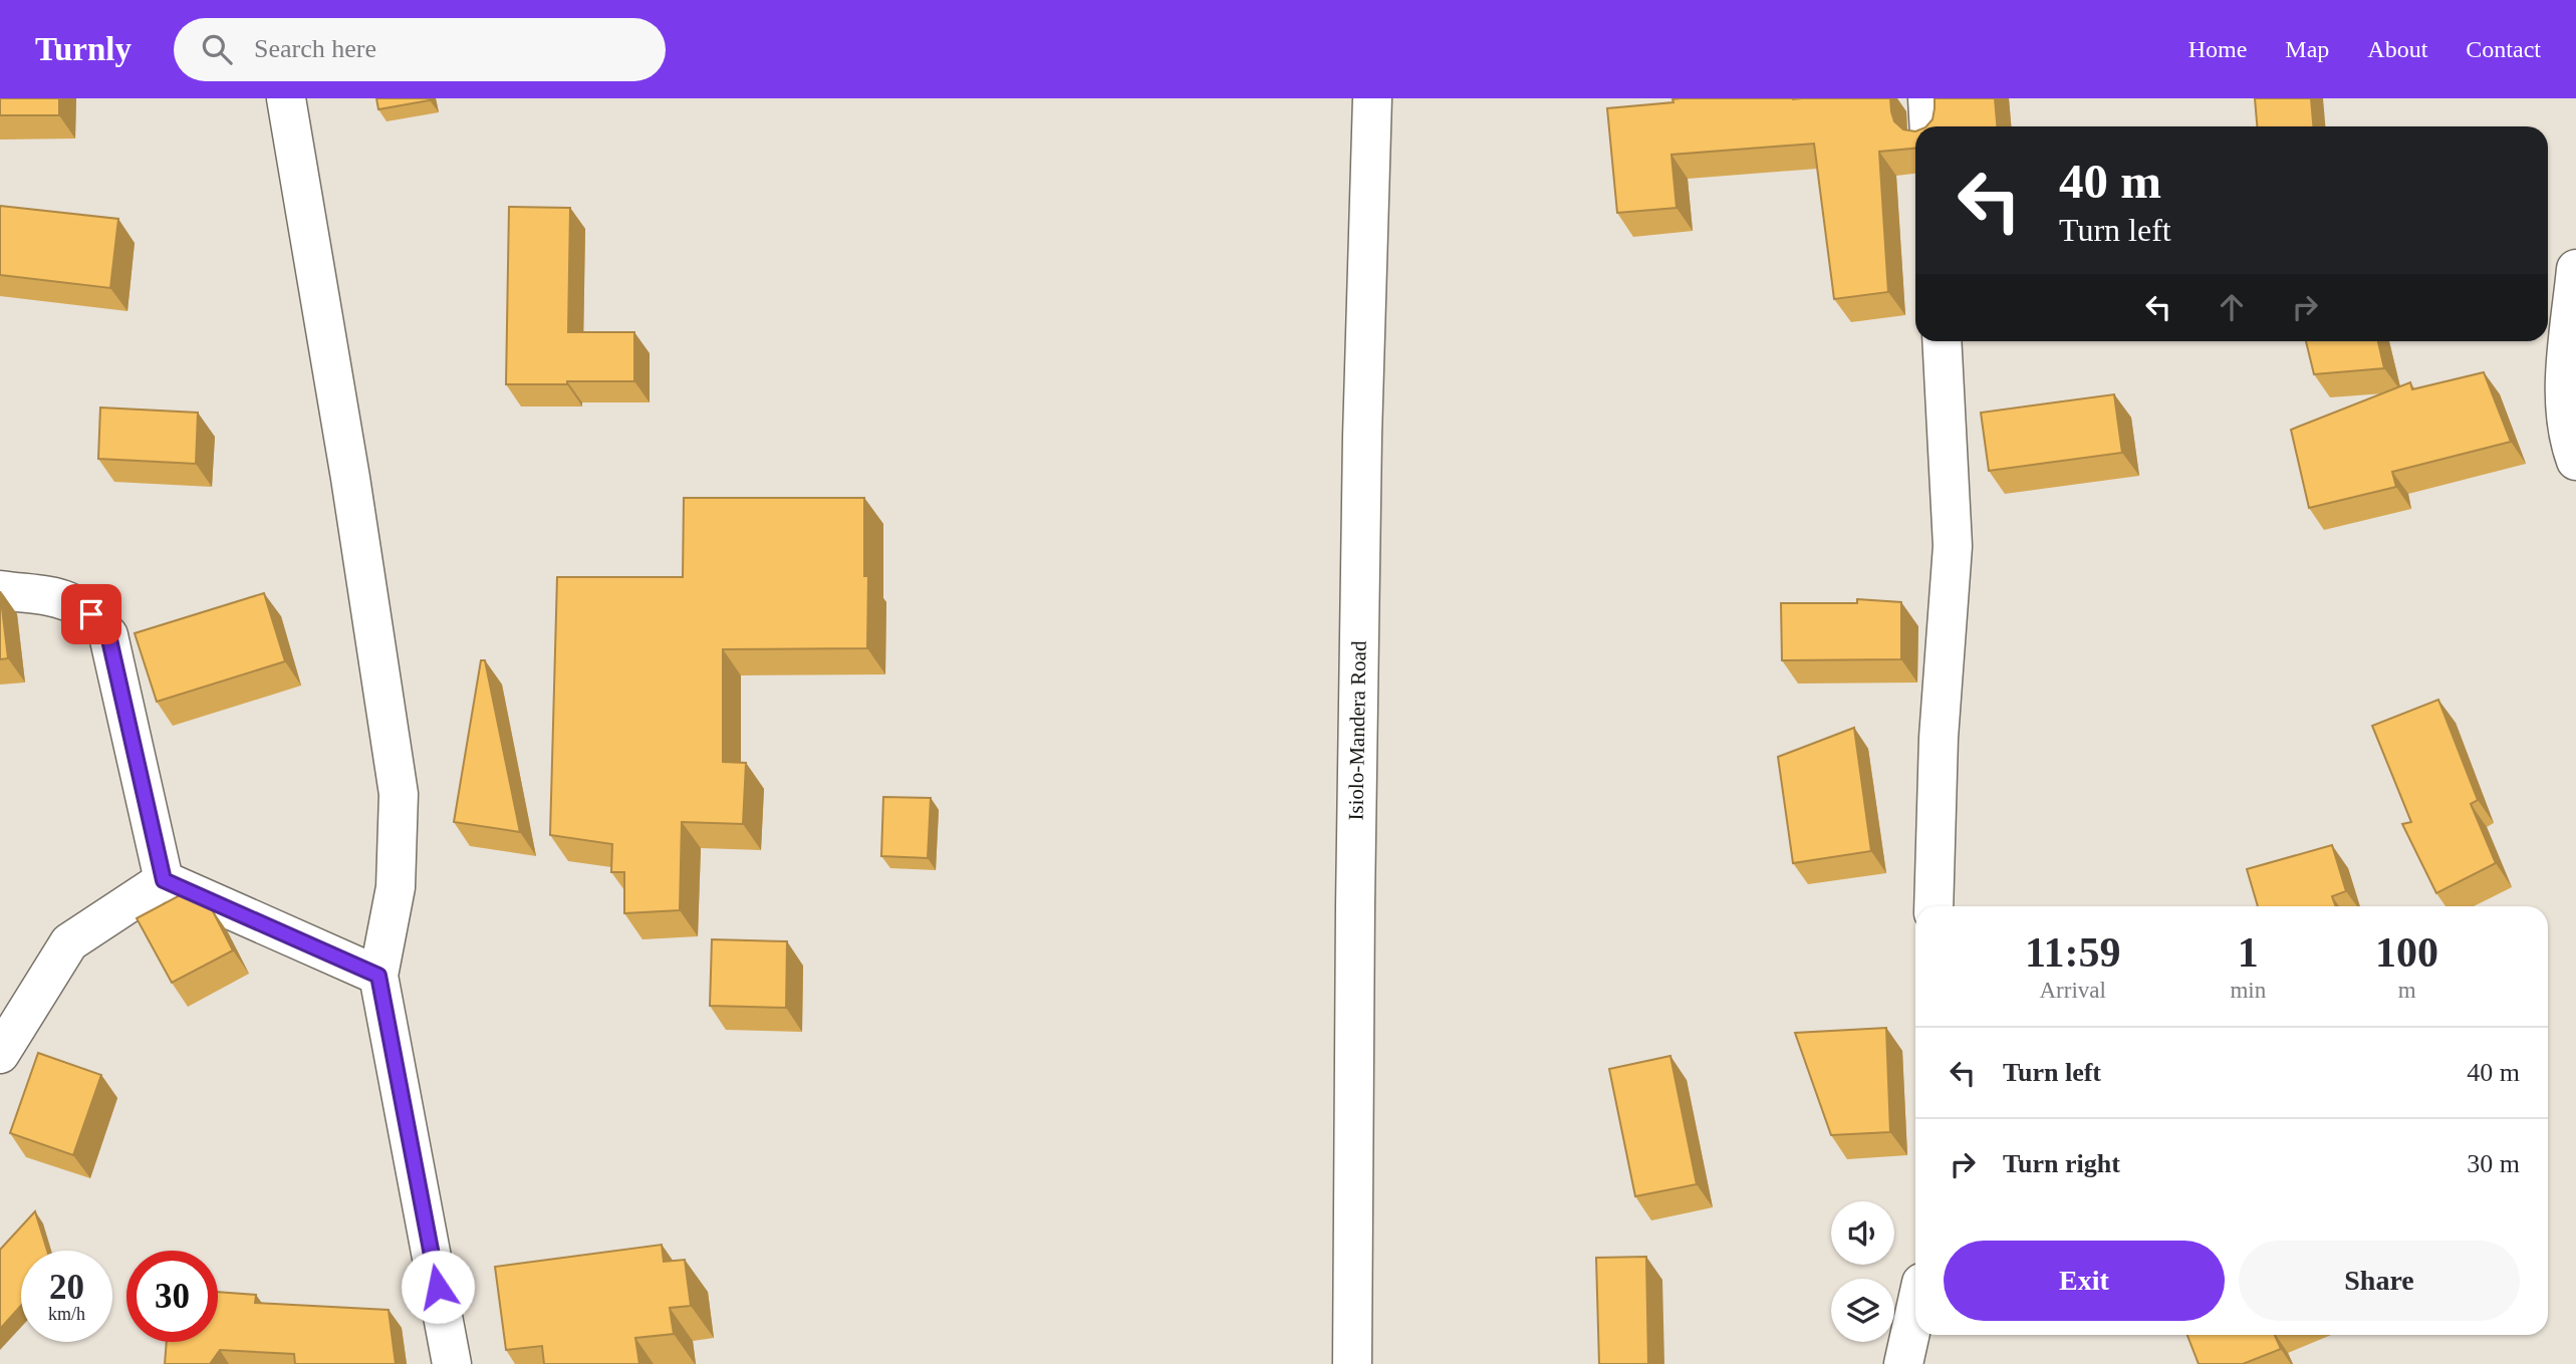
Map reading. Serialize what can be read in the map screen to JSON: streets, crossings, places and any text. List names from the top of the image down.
{
  "streets": {
    "main road": ["Isiolo-Mandera Road"]
  },
  "page": {
    "header": "Turnly",
    "search": "Search here",
    "nav": [
      "Home",
      "Map",
      "About",
      "Contact"
    ],
    "turn": ["40 m", "Turn left"],
    "eta": [
      "11:59",
      "Arrival",
      "1",
      "min",
      "100",
      "m"
    ],
    "list": [
      {
        "name": "Turn left",
        "value": "40 m"
      },
      {
        "name": "Turn right",
        "value": "30 m"
      }
    ],
    "buttons": ["Exit", "Share"],
    "speed": "20 km/h",
    "limit": "30"
  }
}
